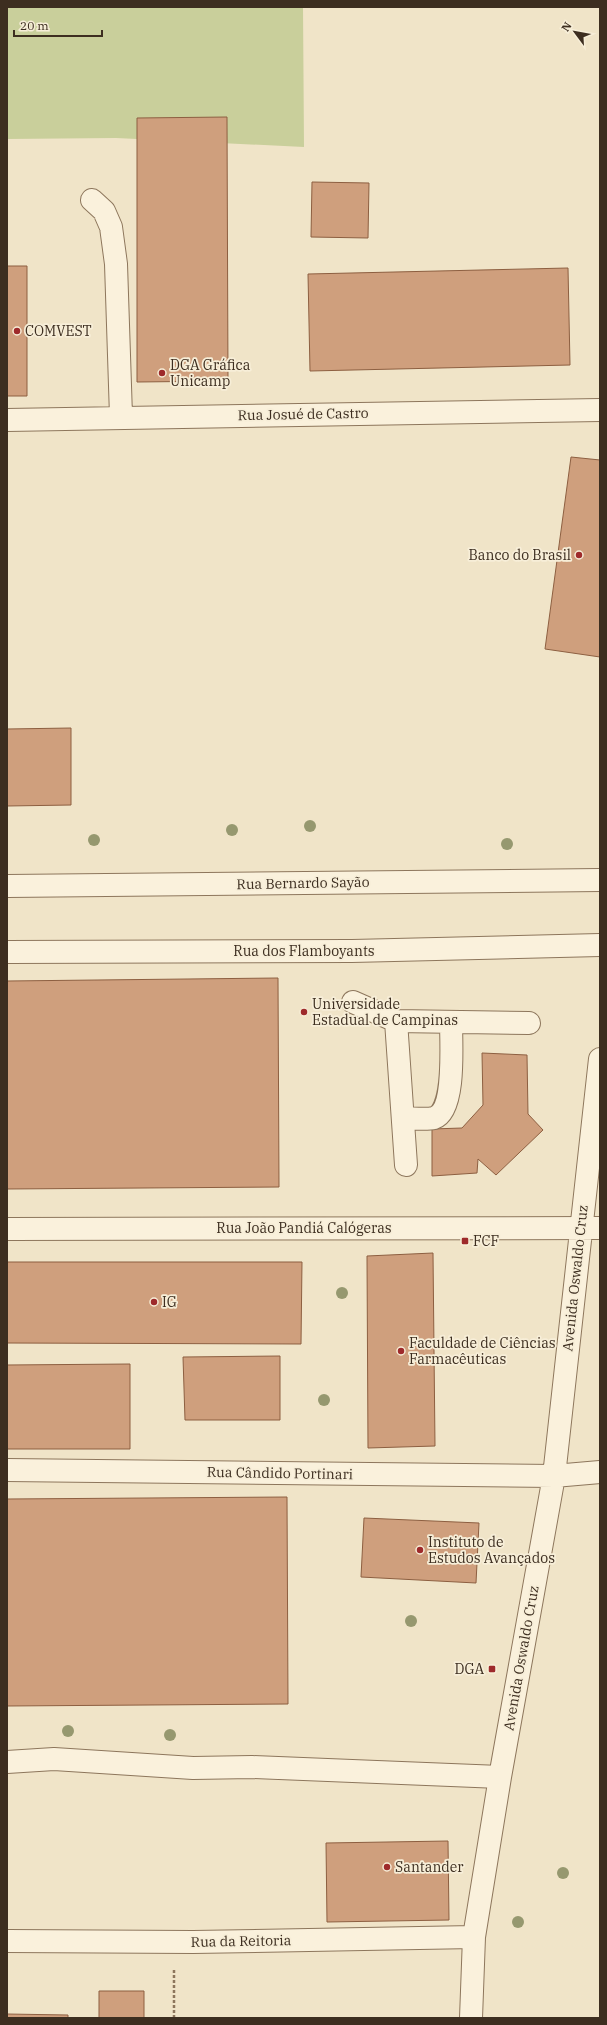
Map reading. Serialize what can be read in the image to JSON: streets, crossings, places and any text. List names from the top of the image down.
{
  "streets": {
    "street": [
      "Rua Josué de Castro",
      "Rua Bernardo Sayão",
      "Rua dos Flamboyants",
      "Rua João Pandiá Calógeras",
      "Avenida Oswaldo Cruz",
      "Rua Cândido Portinari",
      "Rua da Reitoria"
    ]
  },
  "crossings": [
    ["Rua João Pandiá Calógeras", "Avenida Oswaldo Cruz"],
    ["Avenida Oswaldo Cruz", "Rua Cândido Portinari"],
    ["Avenida Oswaldo Cruz", "Rua da Reitoria"]
  ],
  "places": {
    "other": [
      "COMVEST",
      "DGA Gráfica Unicamp",
      "Banco do Brasil",
      "Universidade Estadual de Campinas",
      "IG",
      "Faculdade de Ciências Farmacêuticas",
      "Instituto de Estudos Avançados",
      "Santander"
    ],
    "transit": ["FCF", "DGA"]
  },
  "scale_bar": "20 m",
  "north": "top left"
}
